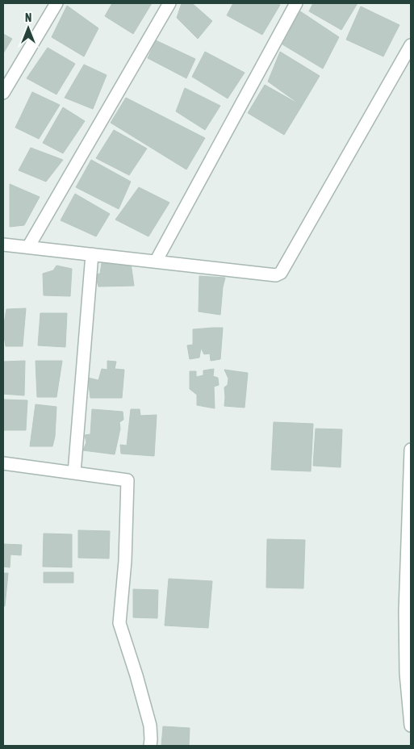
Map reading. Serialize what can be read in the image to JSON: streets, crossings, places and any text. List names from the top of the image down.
{
  "north": "top"
}
